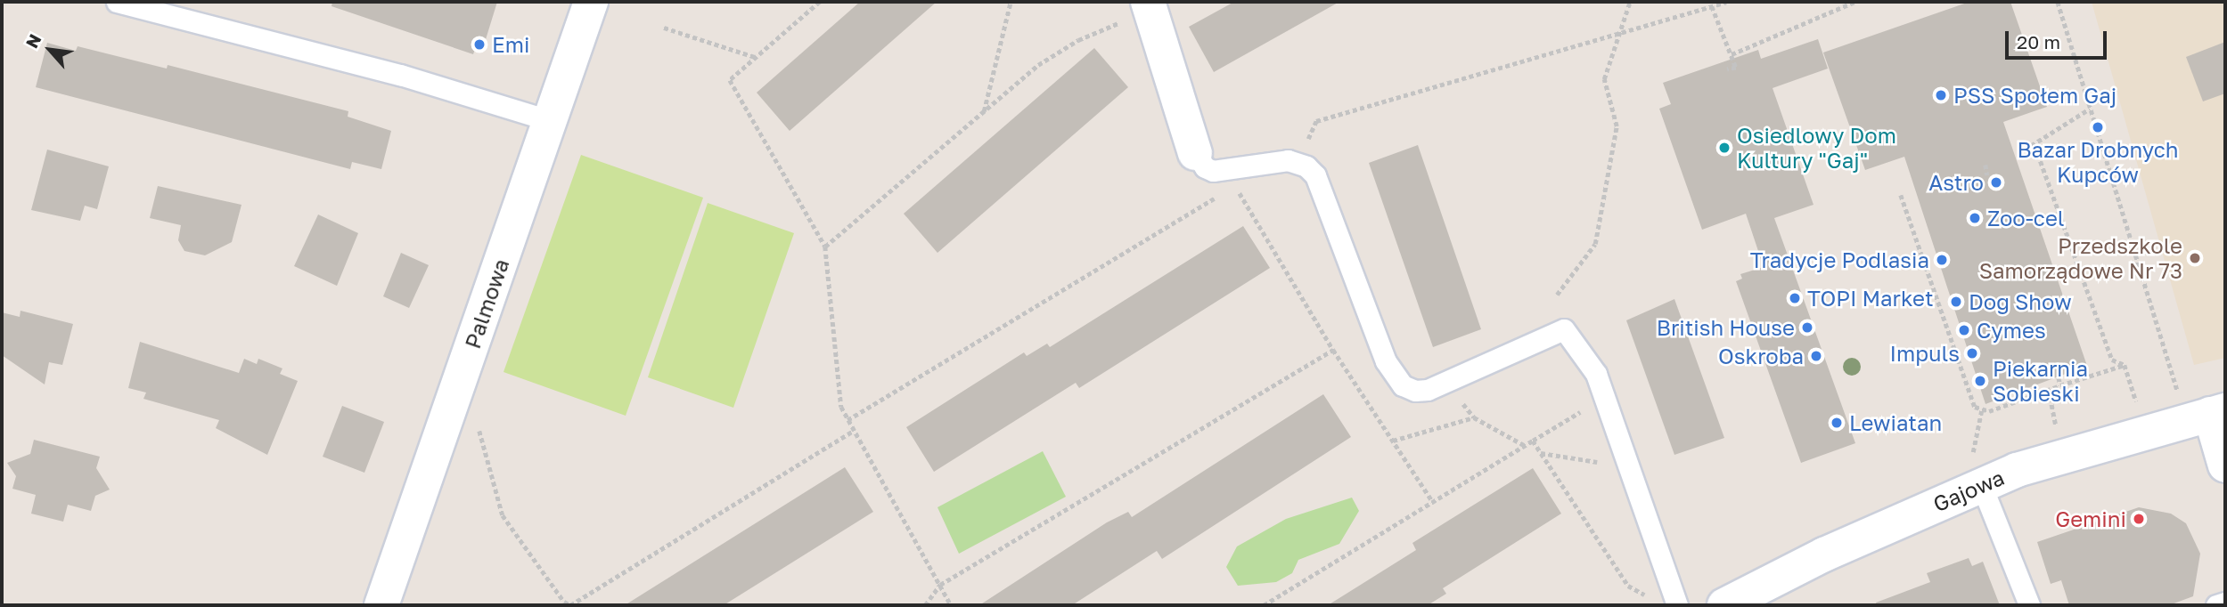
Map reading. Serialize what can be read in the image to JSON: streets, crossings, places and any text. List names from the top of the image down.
{
  "streets": {
    "street": ["Palmowa", "Gajowa"]
  },
  "places": [
    "Emi",
    "PSS Społem Gaj",
    "Bazar Drobnych Kupców",
    "Osiedlowy Dom Kultury \"Gaj\"",
    "Astro",
    "Zoo-cel",
    "Przedszkole Samorządowe Nr 73",
    "Tradycje Podlasia",
    "TOPI Market",
    "Dog Show",
    "British House",
    "Cymes",
    "Impuls",
    "Oskroba",
    "Piekarnia Sobieski",
    "Lewiatan",
    "Gemini"
  ],
  "scale_bar": "20 m",
  "north": "top left"
}
